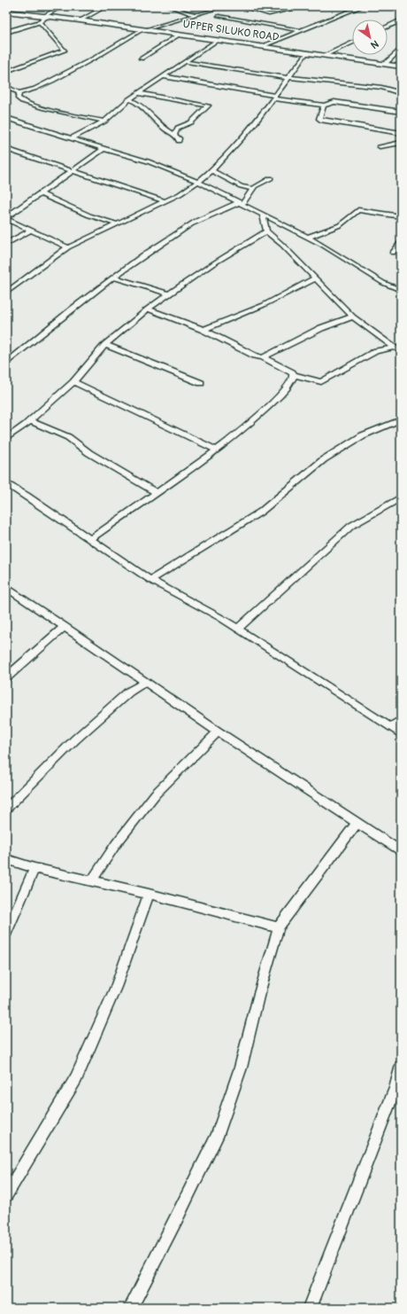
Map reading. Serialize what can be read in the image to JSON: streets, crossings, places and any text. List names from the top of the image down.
{
  "streets": {
    "main road": ["UPPER SILUKO ROAD"]
  },
  "north": "bottom right"
}
